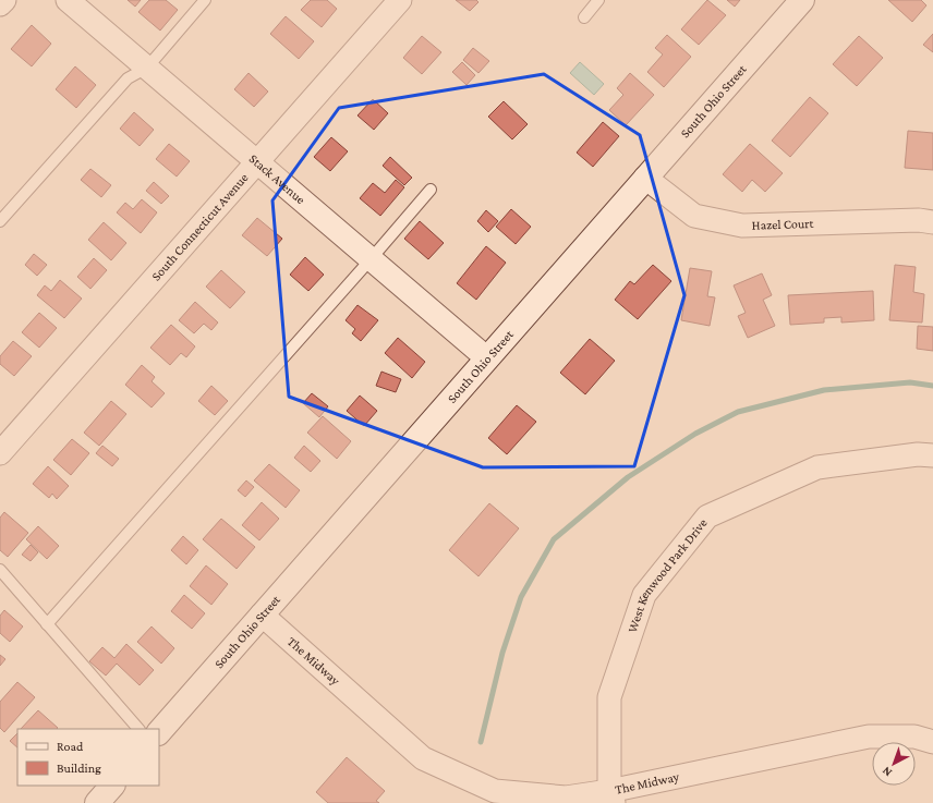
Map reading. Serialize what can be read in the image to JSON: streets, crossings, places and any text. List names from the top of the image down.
{
  "streets": {
    "main road": ["South Ohio Street"],
    "street": [
      "Stack Avenue",
      "Hazel Court",
      "South Connecticut Avenue",
      "West Kenwood Park Drive",
      "The Midway"
    ]
  },
  "crossings": [
    ["South Ohio Street", "Stack Avenue"],
    ["South Ohio Street", "Hazel Court"],
    ["South Ohio Street", "The Midway"],
    ["Stack Avenue", "South Connecticut Avenue"],
    ["West Kenwood Park Drive", "The Midway"]
  ],
  "legend": ["Road", "Building"],
  "north": "bottom left"
}
